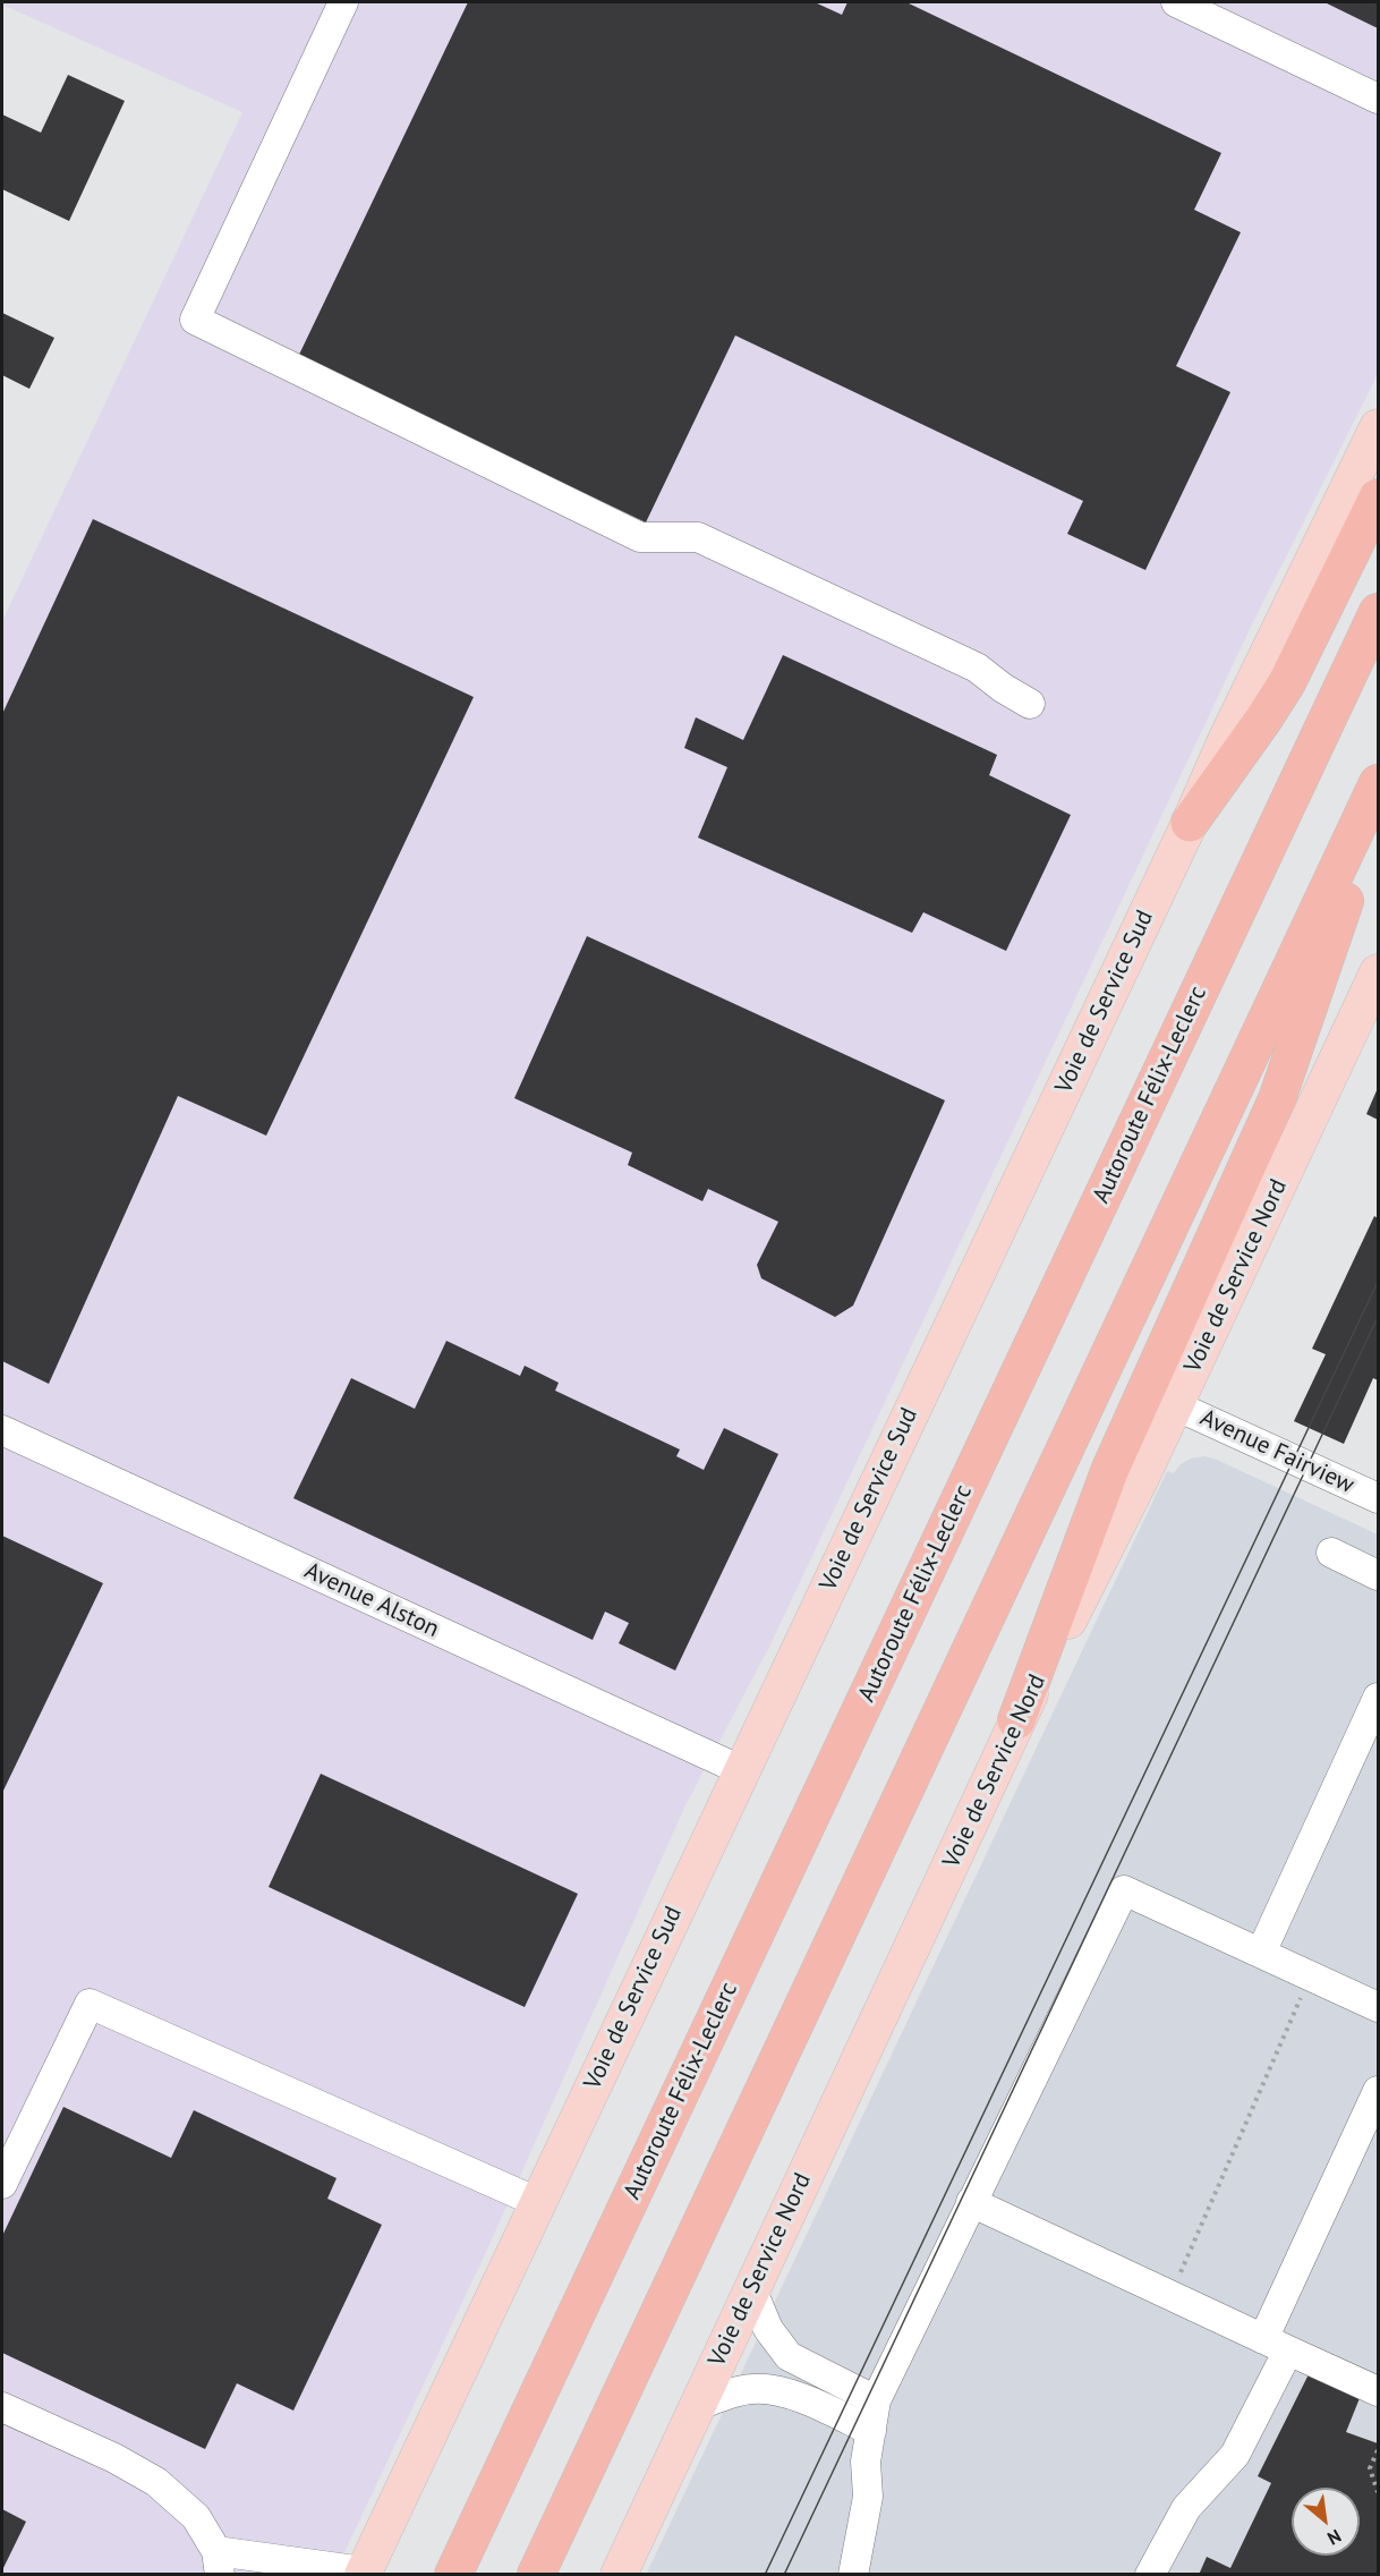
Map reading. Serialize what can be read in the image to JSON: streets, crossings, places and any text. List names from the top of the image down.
{
  "streets": {
    "highway": ["Autoroute Félix-Leclerc"],
    "main road": ["Voie de Service Sud", "Voie de Service Nord"],
    "street": ["Avenue Fairview", "Avenue Alston"]
  },
  "crossings": [
    ["Voie de Service Sud", "Avenue Alston"],
    ["Voie de Service Nord", "Avenue Fairview"]
  ],
  "north": "bottom right"
}
